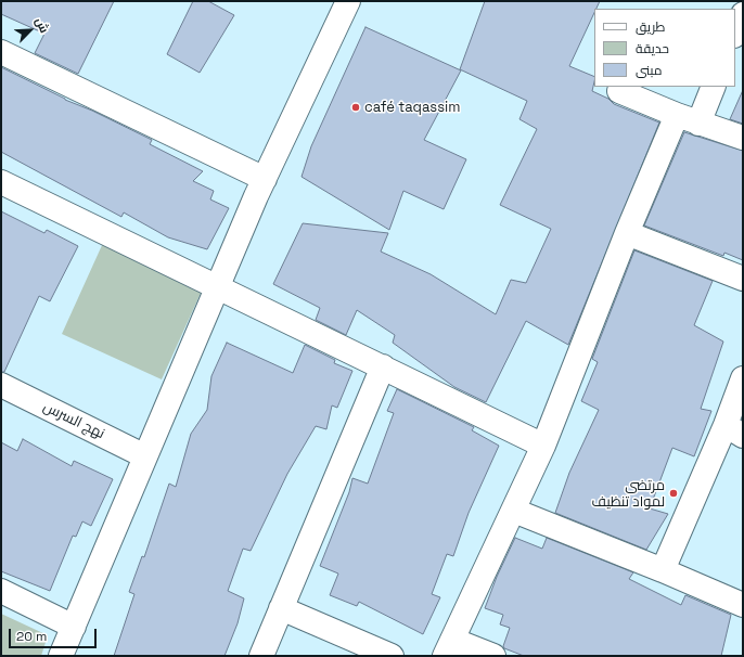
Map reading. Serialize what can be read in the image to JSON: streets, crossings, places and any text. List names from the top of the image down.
{
  "streets": {
    "street": ["نهج السرس"]
  },
  "places": ["café taqassim", "مرتضى لمواد تنظيف"],
  "legend": ["طريق", "حديقة", "مبنى"],
  "scale_bar": "20 m",
  "north": "top right"
}
